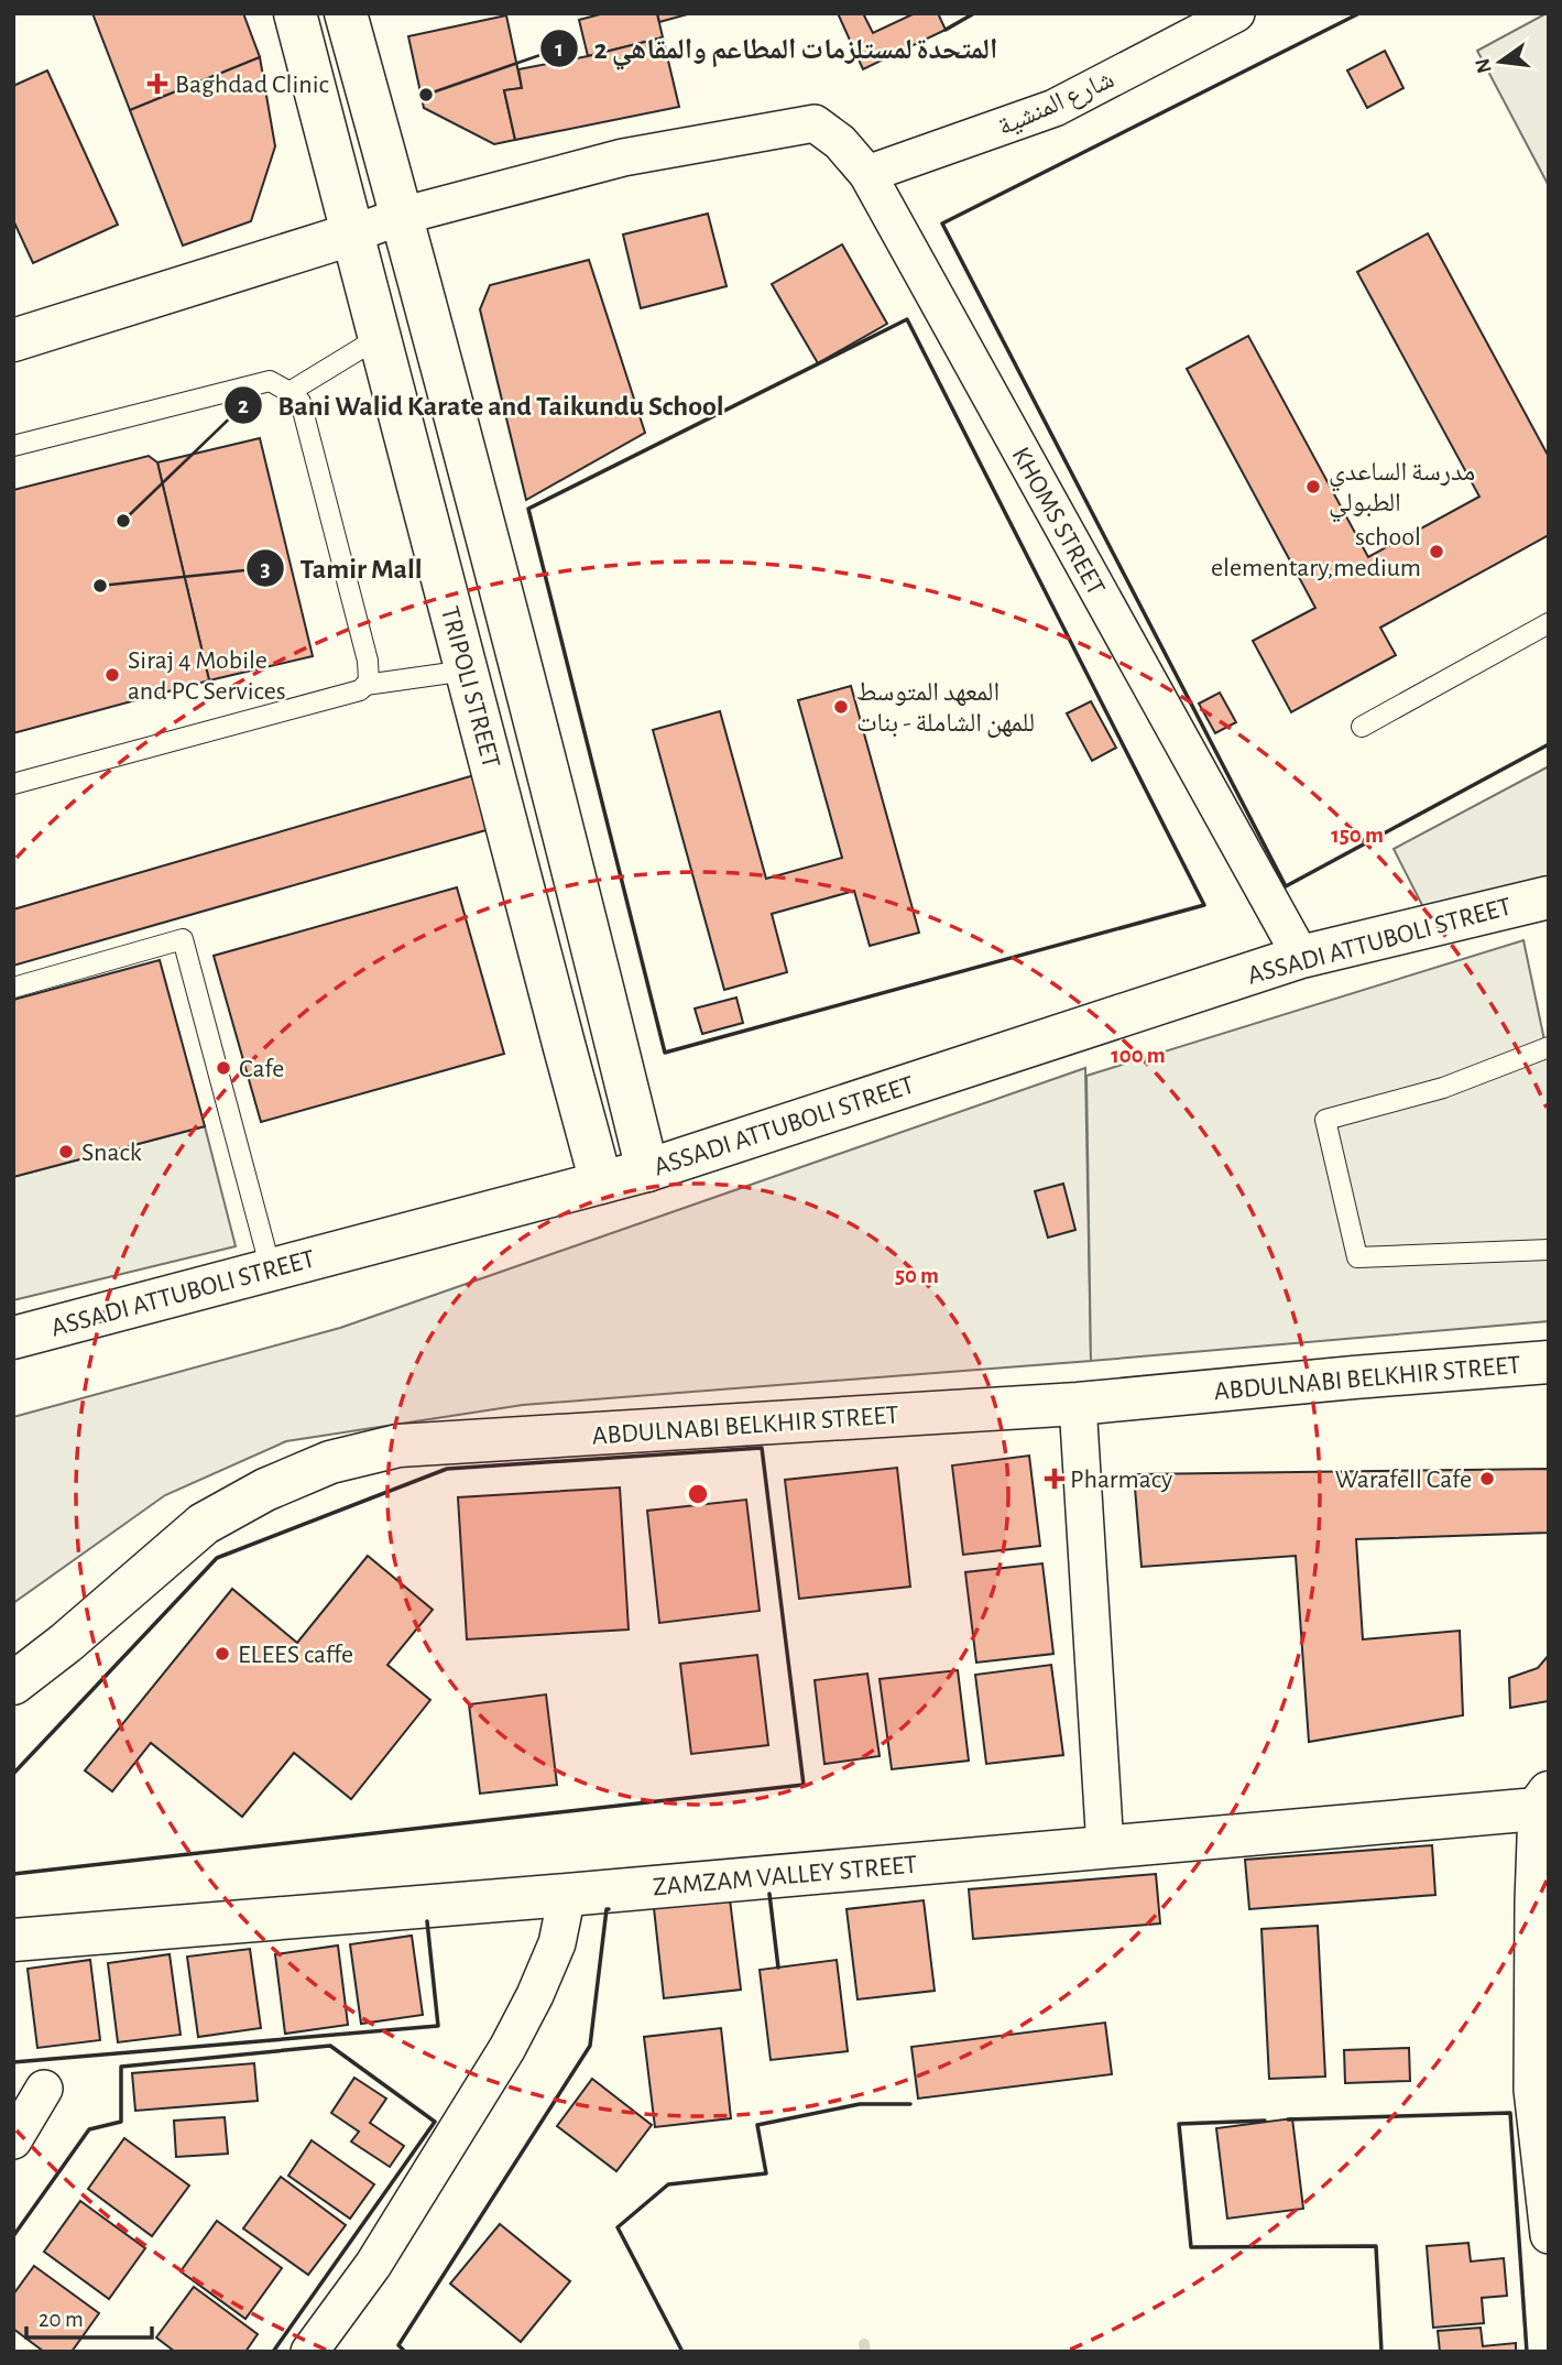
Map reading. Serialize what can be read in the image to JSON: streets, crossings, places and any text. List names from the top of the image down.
{
  "streets": {
    "main road": [
      "TRIPOLI STREET",
      "ASSADI ATTUBOLI STREET",
      "ABDULNABI BELKHIR STREET",
      "ZAMZAM VALLEY STREET"
    ],
    "street": ["شارع المنشية", "KHOMS STREET"]
  },
  "crossings": [
    ["شارع المنشية", "KHOMS STREET"],
    ["KHOMS STREET", "TRIPOLI STREET"],
    ["KHOMS STREET", "ASSADI ATTUBOLI STREET"],
    ["TRIPOLI STREET", "ASSADI ATTUBOLI STREET"]
  ],
  "places": {
    "health": ["Baghdad Clinic", "Pharmacy"],
    "other": [
      "المتحدة لمستلزمات المطاعم والمقاهي 2",
      "مدرسة الساعدي الطبولي",
      "Bani Walid Karate and Taikundu School",
      "school elementary,medium",
      "Tamir Mall",
      "Siraj 4 Mobile and PC Services",
      "المعهد المتوسط للمهن الشاملة - بنات",
      "Cafe",
      "Snack",
      "Warafell Cafe",
      "ELEES caffe"
    ]
  },
  "scale_bar": "20 m",
  "north": "left",
  "rings": ["150 m", "100 m", "50 m"]
}
